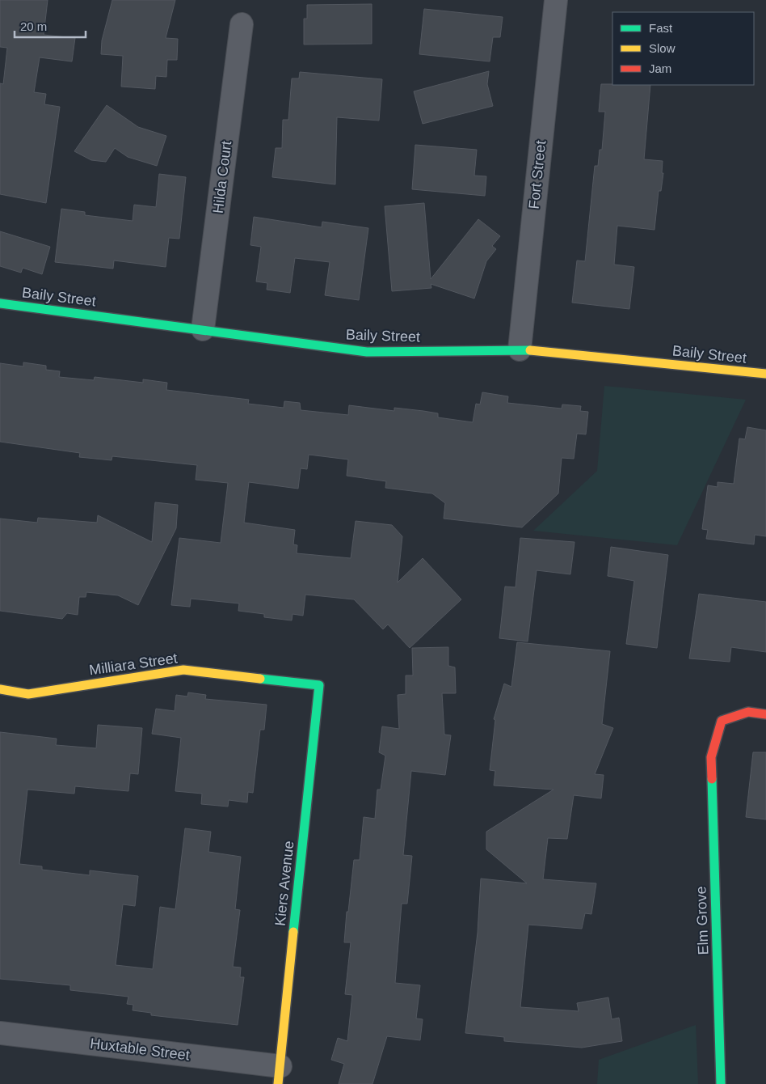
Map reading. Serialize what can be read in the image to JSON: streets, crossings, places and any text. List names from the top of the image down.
{
  "streets": {
    "street": [
      "Fort Street",
      "Hilda Court",
      "Baily Street",
      "Milliara Street",
      "Kiers Avenue",
      "Elm Grove",
      "Huxtable Street"
    ]
  },
  "crossings": [
    ["Fort Street", "Baily Street"],
    ["Hilda Court", "Baily Street"],
    ["Milliara Street", "Kiers Avenue"],
    ["Kiers Avenue", "Huxtable Street"]
  ],
  "legend": ["Fast", "Slow", "Jam"],
  "scale_bar": "20 m"
}
